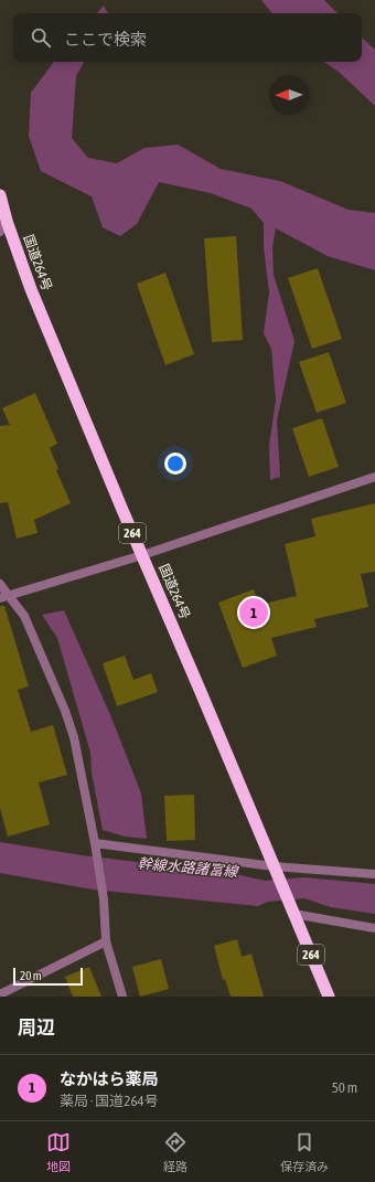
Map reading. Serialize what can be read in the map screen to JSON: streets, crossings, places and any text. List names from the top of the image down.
{
  "streets": {
    "highway": ["国道264号", "264"]
  },
  "water": ["幹線水路諸富線"],
  "scale_bar": "20 m",
  "north": "left",
  "page": {
    "search": "ここで検索",
    "pins": "1",
    "scale": "20 m",
    "heading": "周辺",
    "list": [
      {
        "mark": "1",
        "name": "なかはら薬局",
        "note": "薬局 · 国道264号",
        "value": "50 m"
      }
    ],
    "nav": ["地図", "経路", "保存済み"]
  }
}
